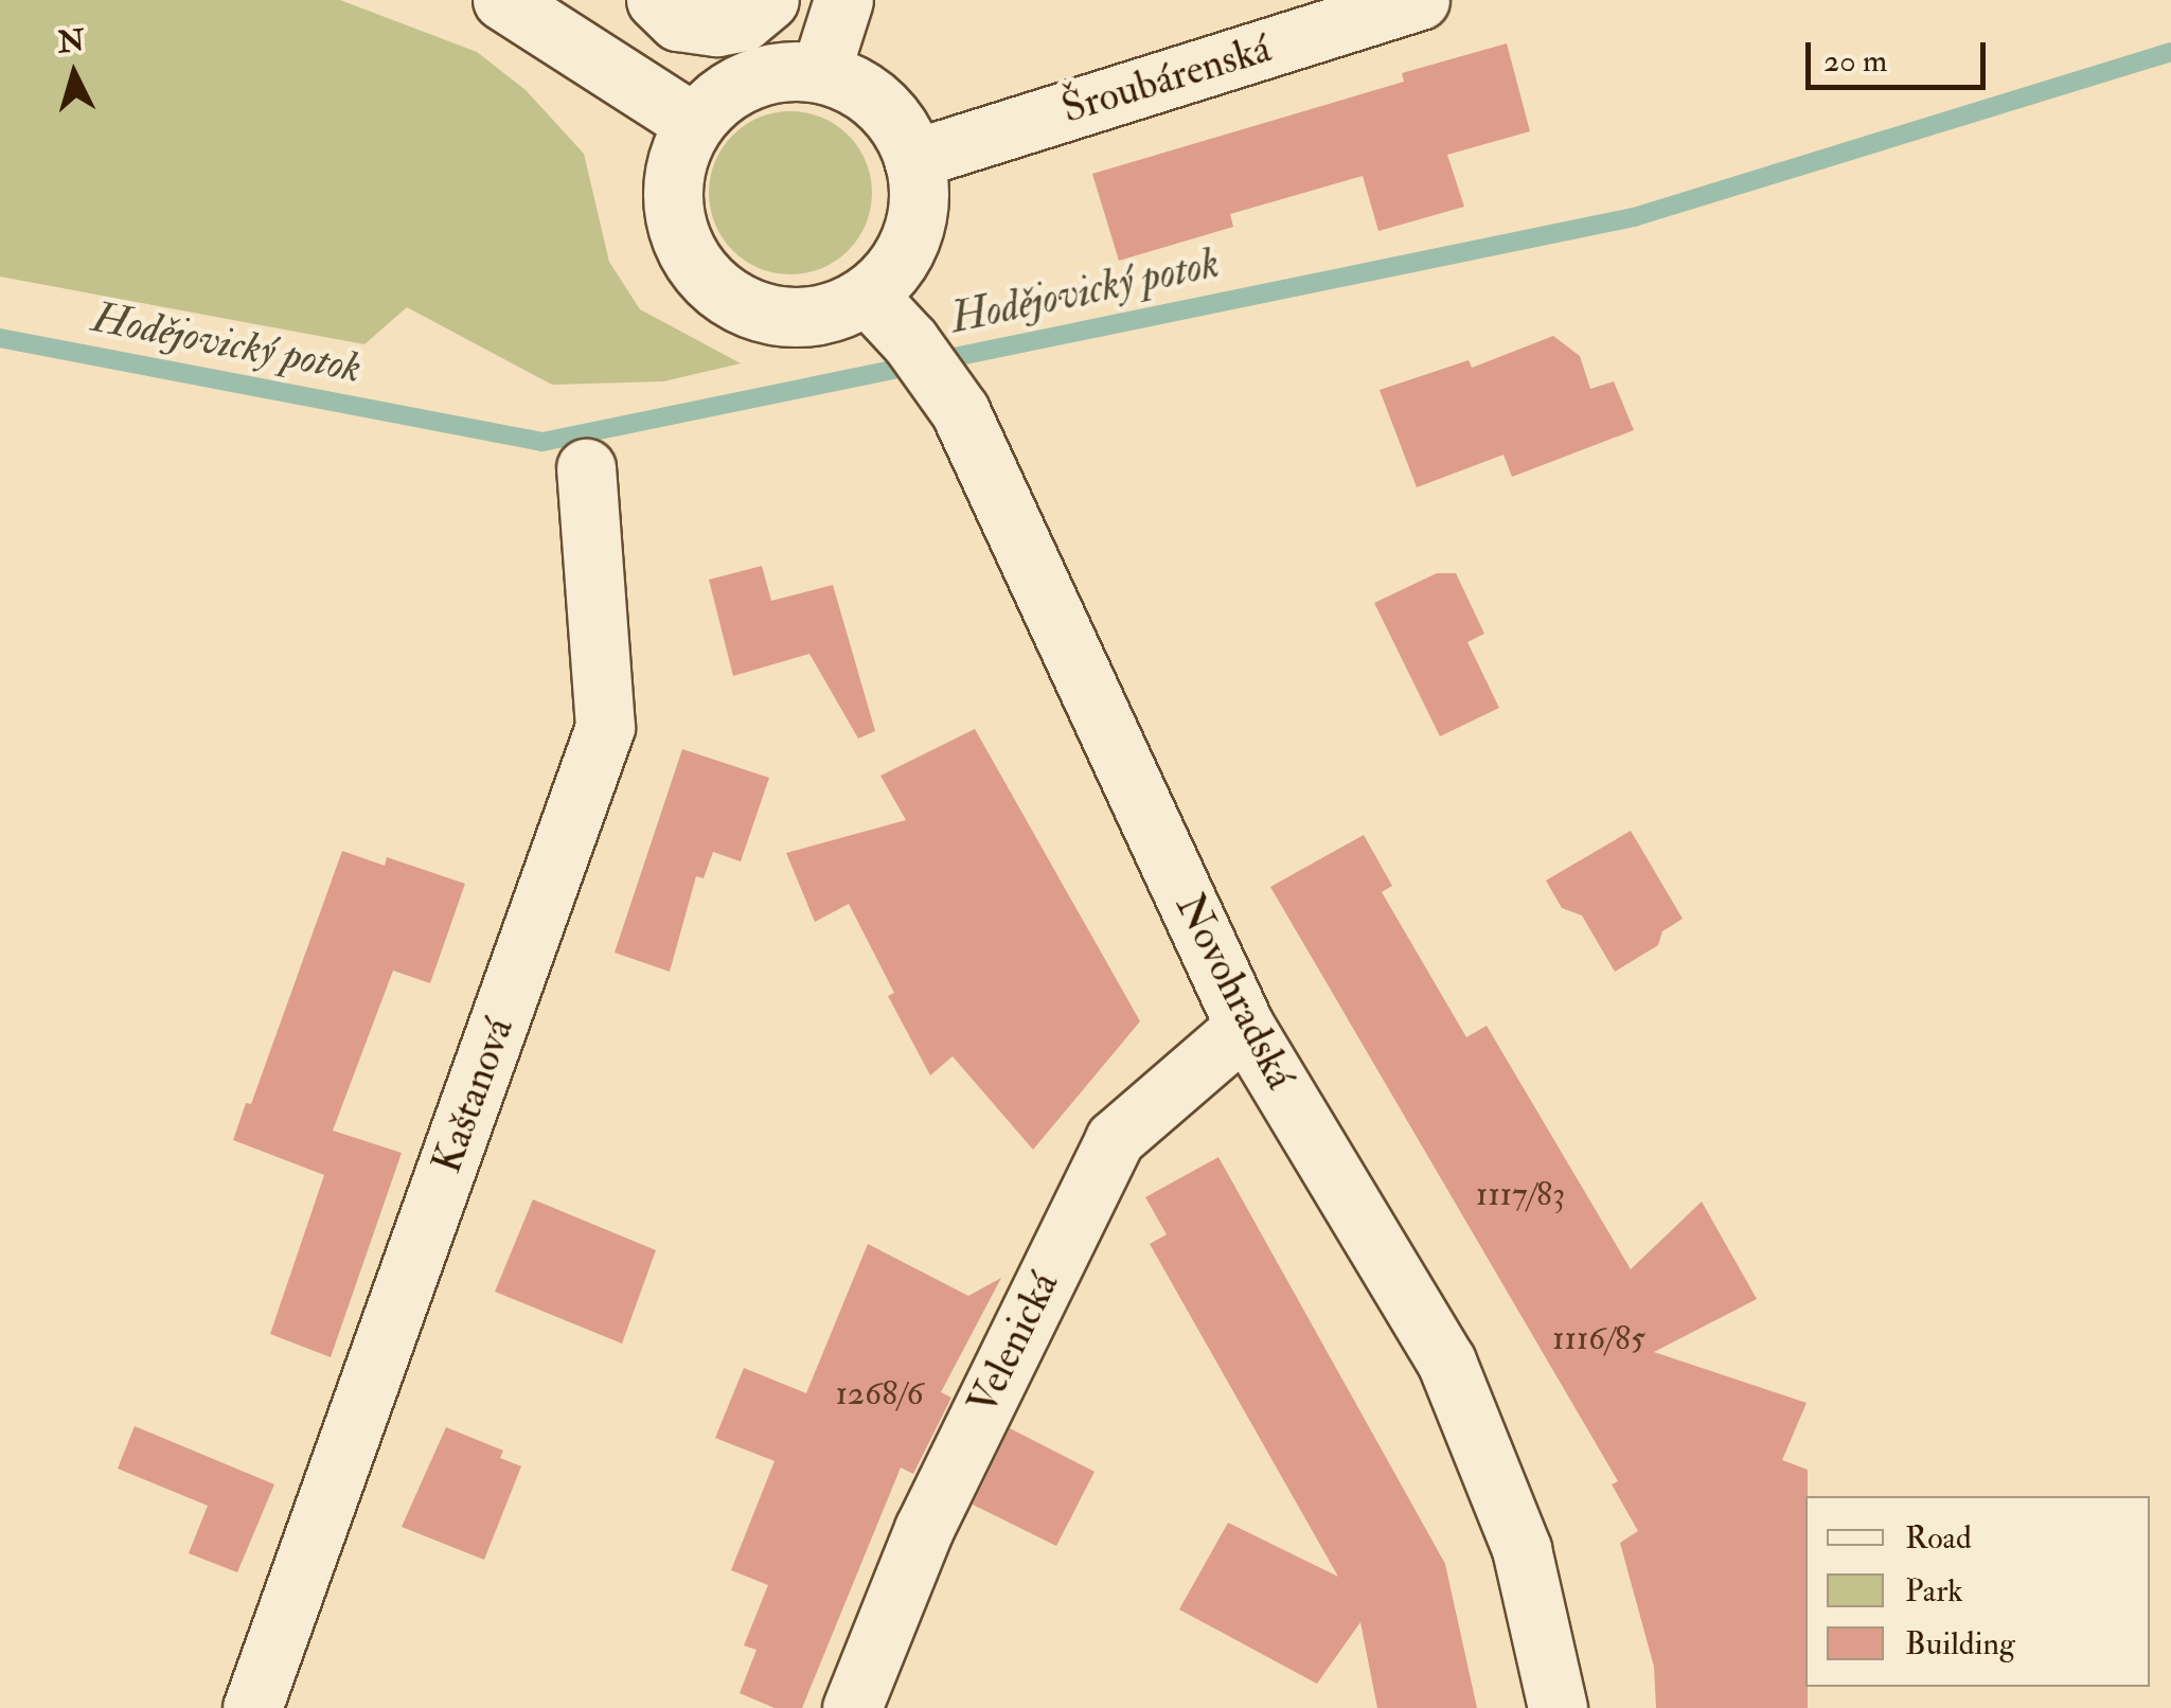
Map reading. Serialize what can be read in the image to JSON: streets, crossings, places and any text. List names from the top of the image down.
{
  "streets": {
    "street": [
      "Šroubárenská",
      "Novohradská",
      "Kaštanová",
      "Velenická"
    ]
  },
  "crossings": [
    ["Šroubárenská", "Novohradská"],
    ["Novohradská", "Velenická"]
  ],
  "water": ["Hodějovický potok"],
  "house_numbers": ["1117/83", "1116/85", "1268/6"],
  "legend": ["Road", "Park", "Building"],
  "scale_bar": "20 m",
  "north": "top"
}
